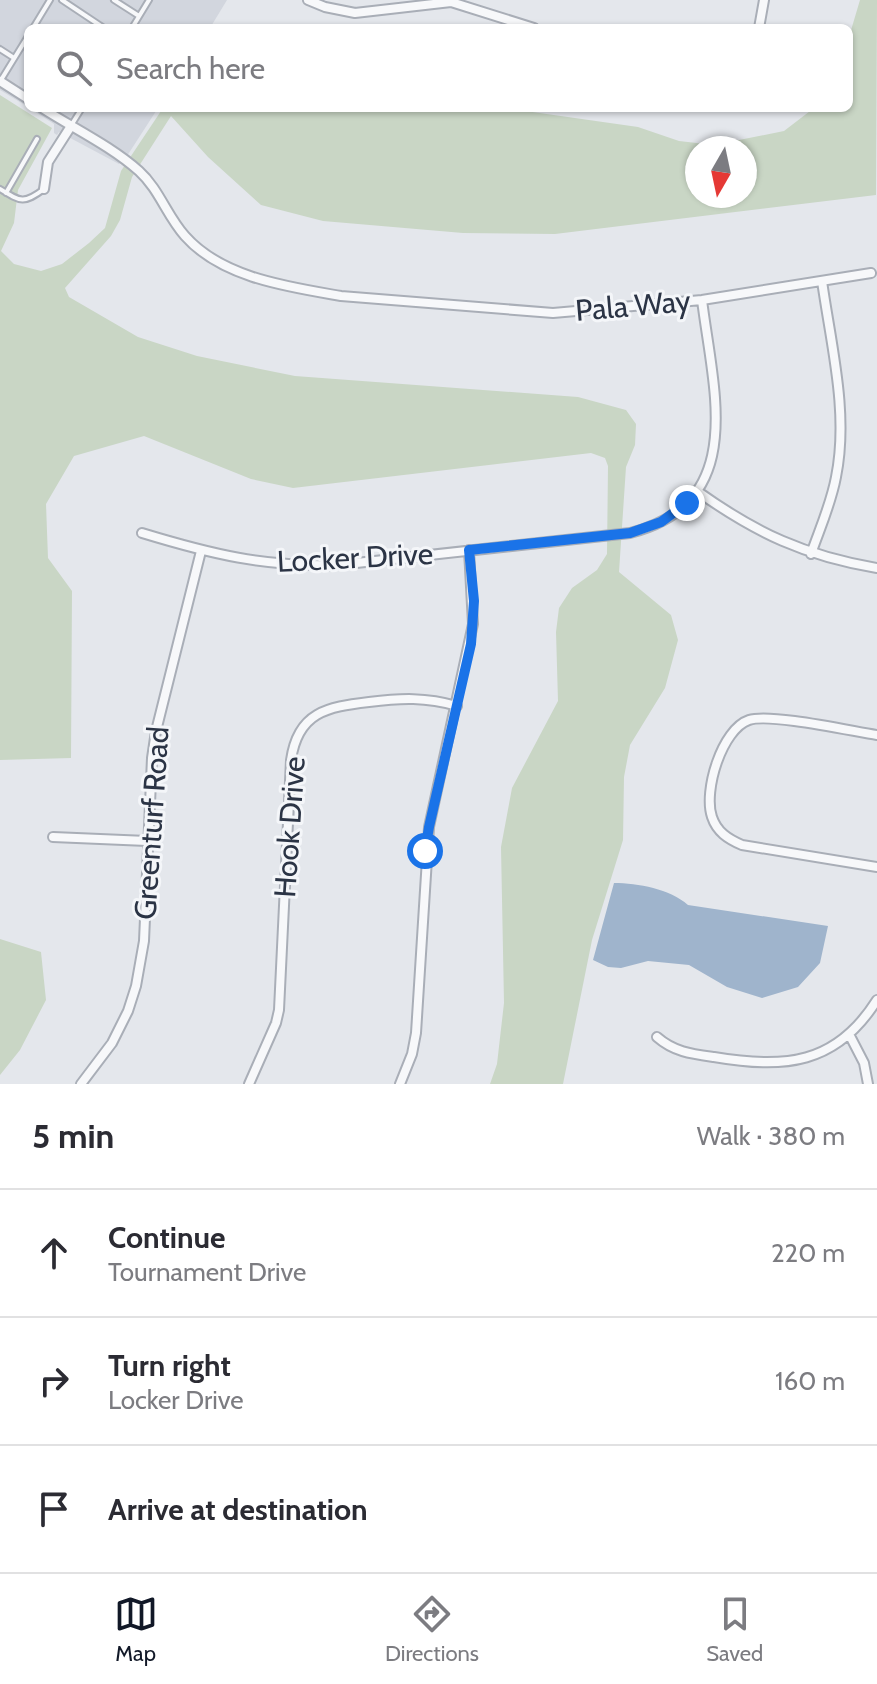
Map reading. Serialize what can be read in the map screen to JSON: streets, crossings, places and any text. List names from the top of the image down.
{
  "streets": {
    "street": [
      "Pala Way",
      "Locker Drive",
      "Greenturf Road",
      "Hook Drive"
    ]
  },
  "crossings": [
    ["Pala Way", "Locker Drive"],
    ["Locker Drive", "Greenturf Road"]
  ],
  "north": "bottom",
  "page": {
    "search": "Search here",
    "heading": ["5 min", "Walk · 380 m"],
    "list": [
      ["Continue", "Tournament Drive", "220 m"],
      ["Turn right", "Locker Drive", "160 m"],
      "Arrive at destination"
    ],
    "nav": ["Map", "Directions", "Saved"]
  }
}
